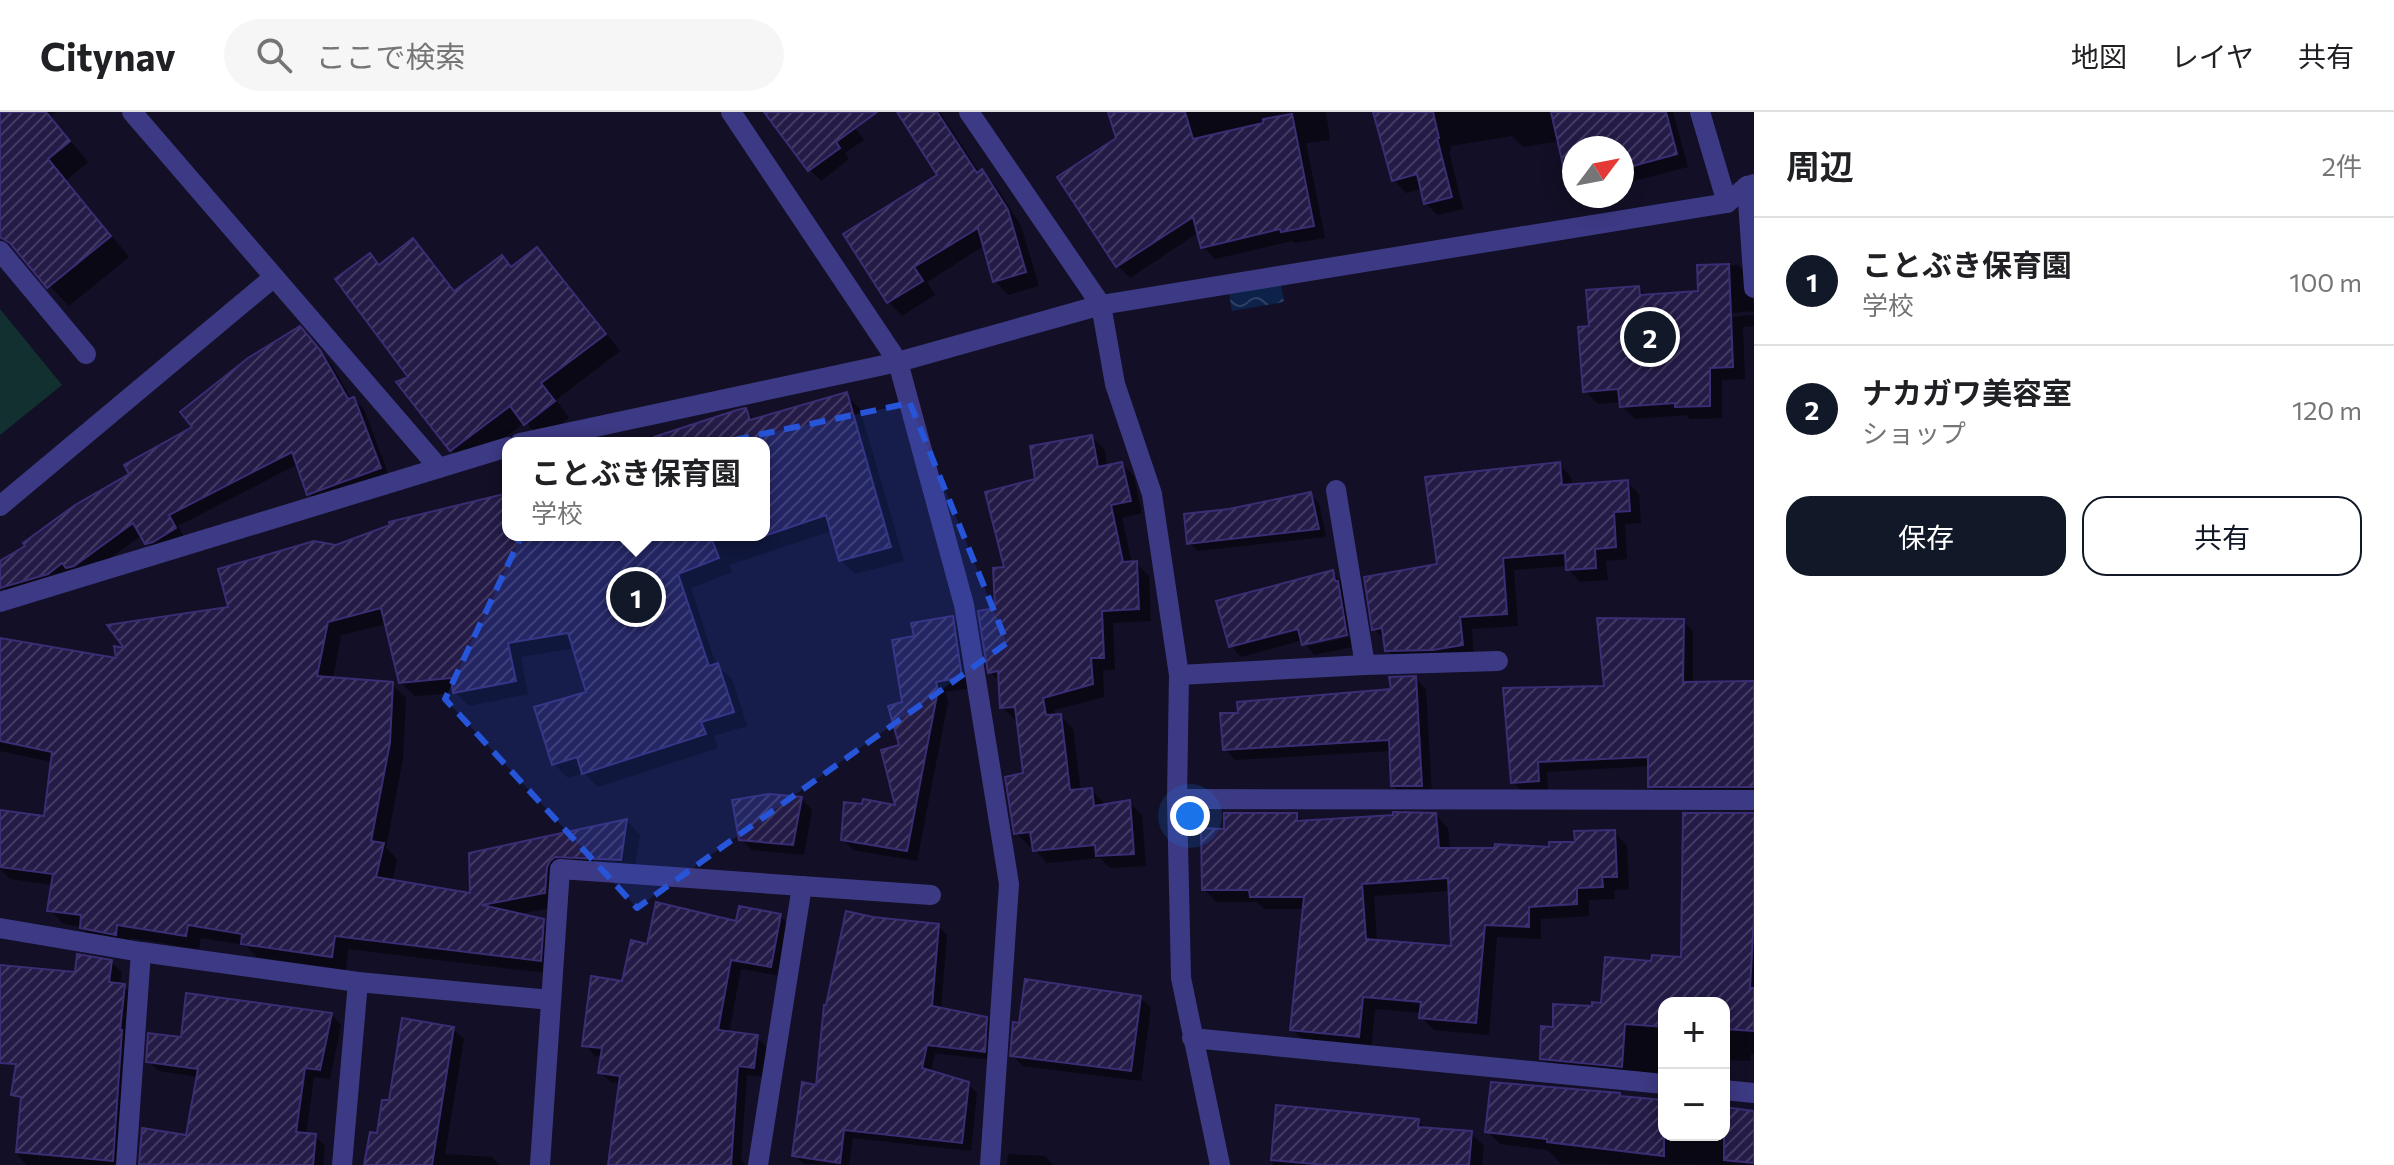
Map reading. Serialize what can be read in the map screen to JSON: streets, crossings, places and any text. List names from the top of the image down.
{
  "north": "top right",
  "page": {
    "header": "Citynav",
    "search": "ここで検索",
    "nav": ["地図", "レイヤ", "共有"],
    "heading": ["周辺", "2件"],
    "list": [
      {
        "mark": "1",
        "name": "ことぶき保育園",
        "note": "学校",
        "value": "100 m"
      },
      {
        "mark": "2",
        "name": "ナカガワ美容室",
        "note": "ショップ",
        "value": "120 m"
      }
    ],
    "pins": ["2", "1"],
    "popup": ["ことぶき保育園", "学校"],
    "buttons": ["保存", "共有"],
    "map_buttons": ["+", "−"]
  }
}
